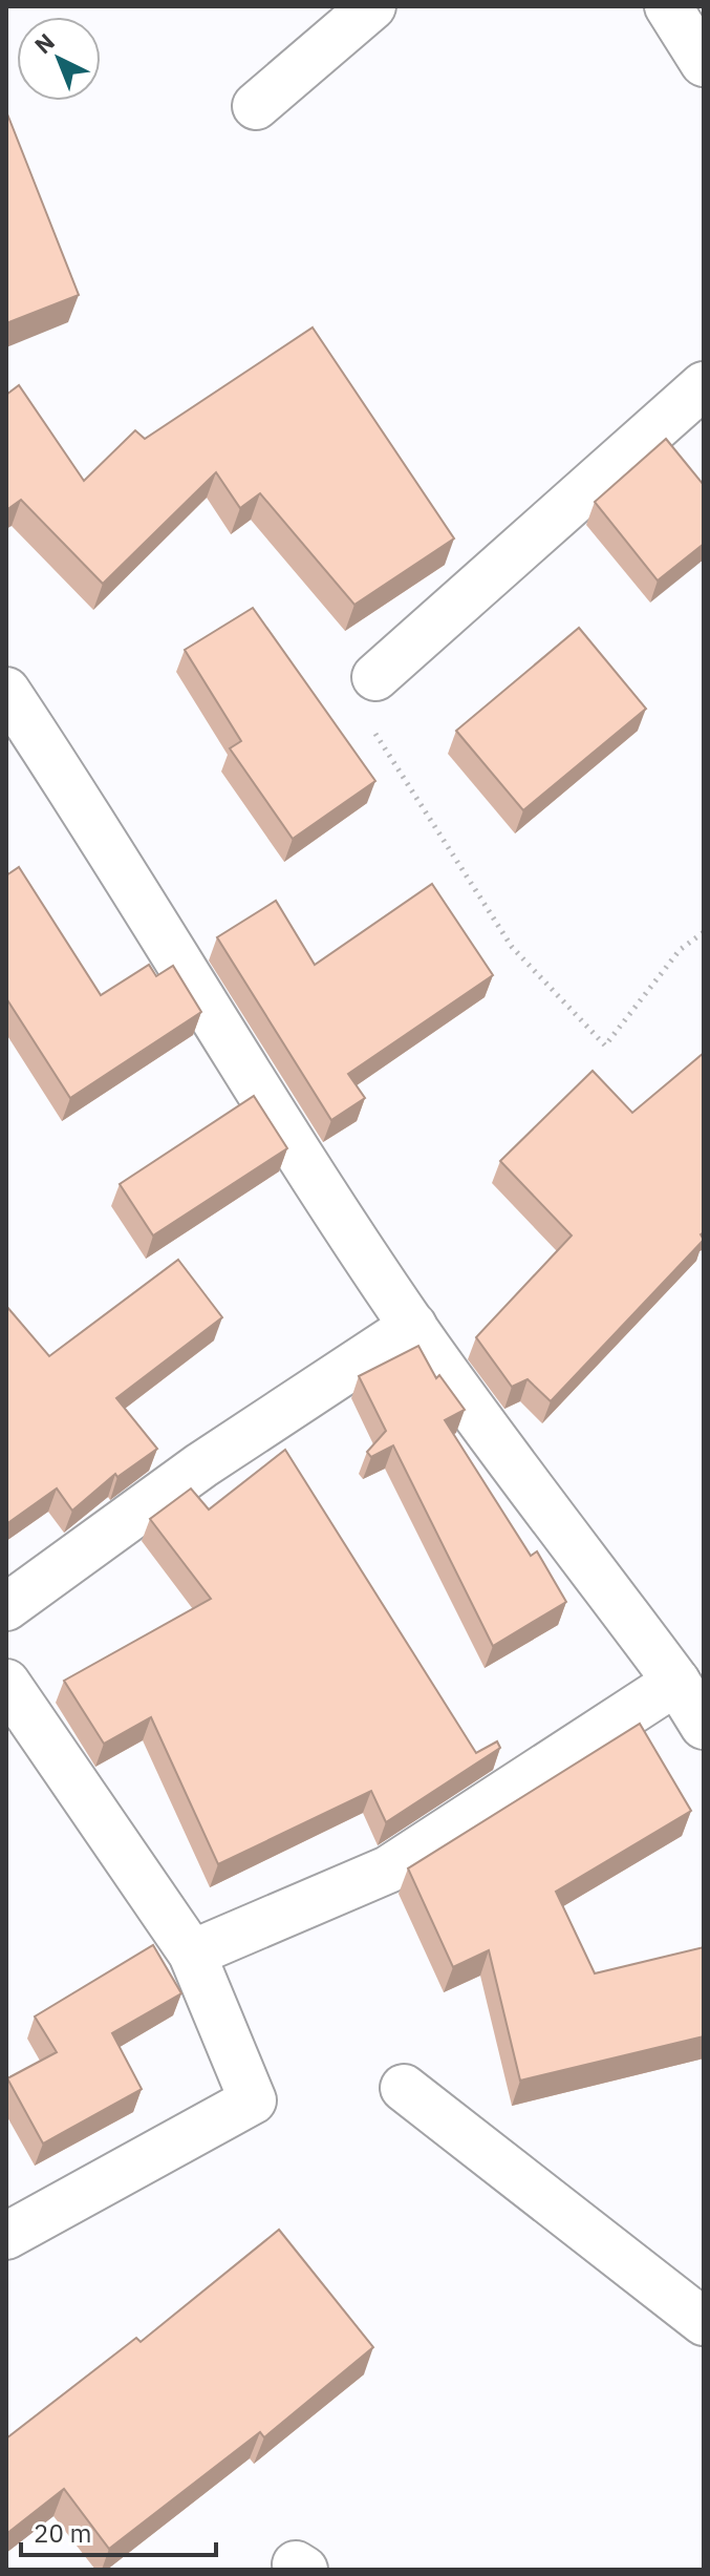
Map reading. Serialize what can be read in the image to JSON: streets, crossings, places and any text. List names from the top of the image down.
{
  "scale_bar": "20 m",
  "north": "top left"
}
